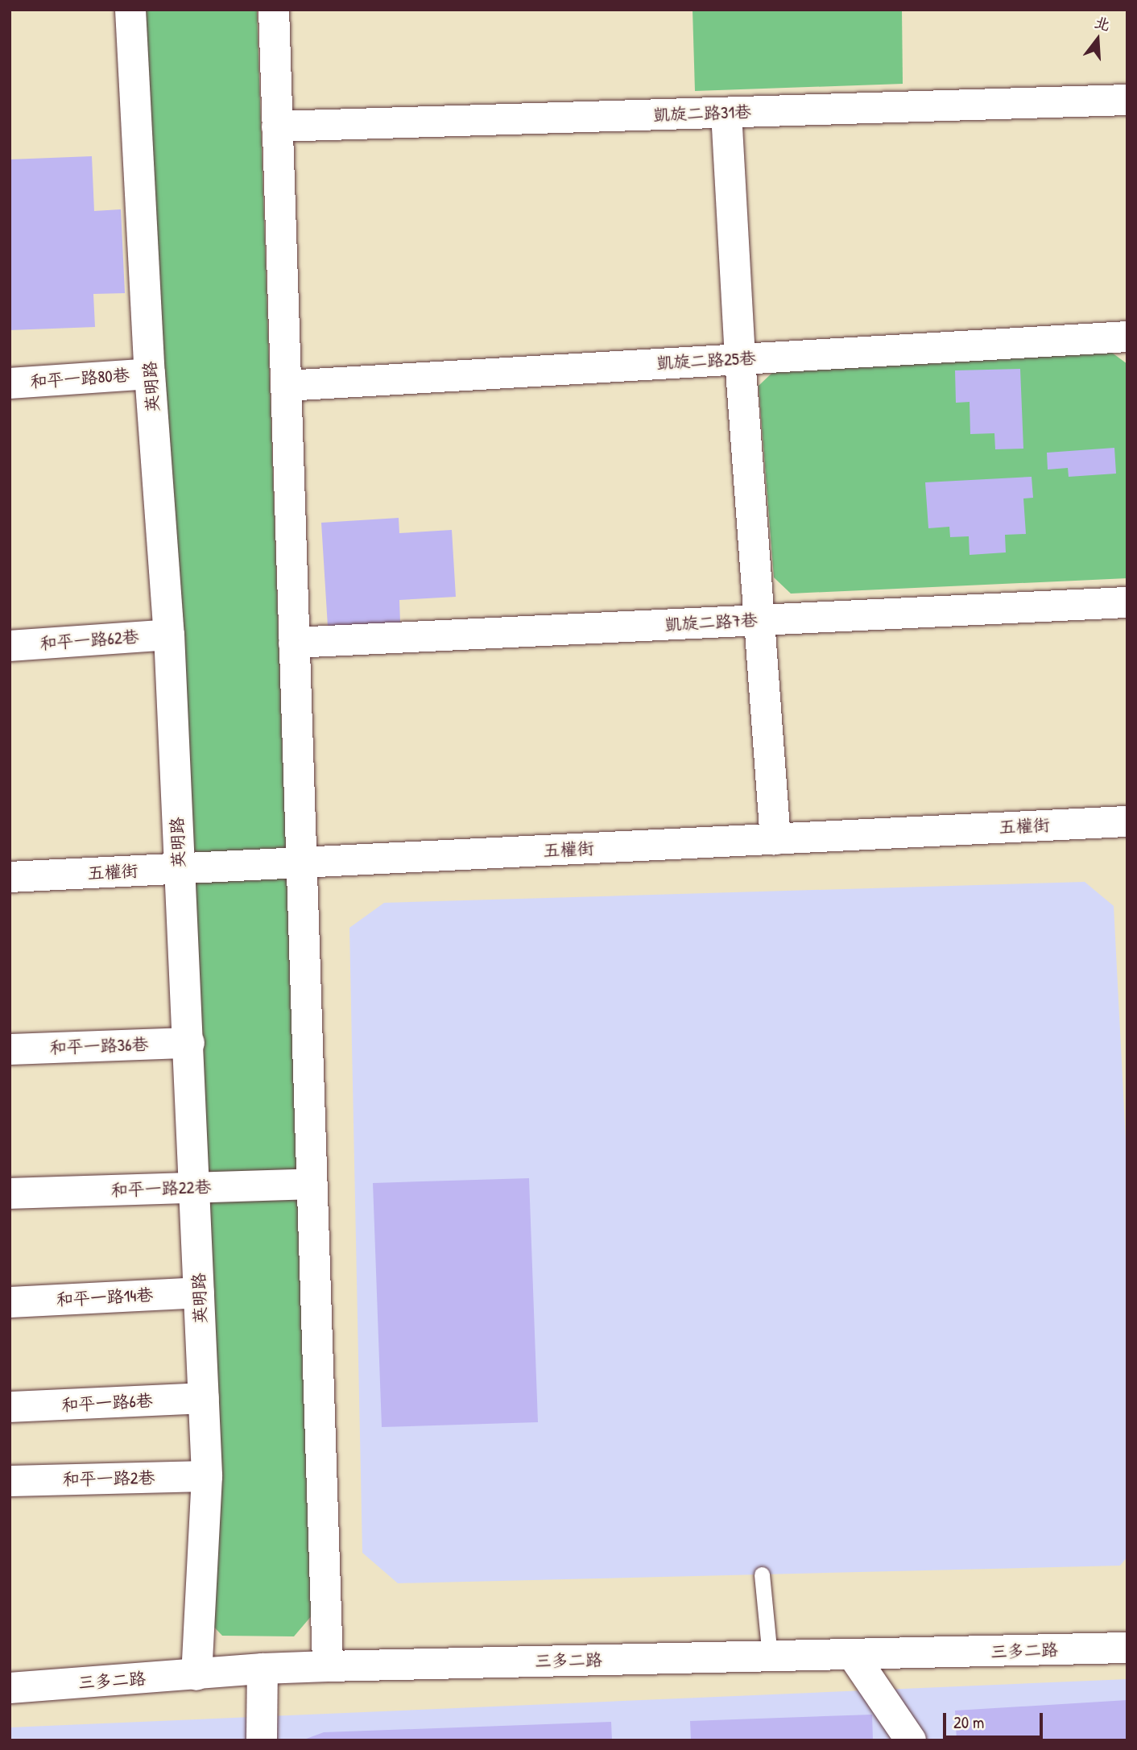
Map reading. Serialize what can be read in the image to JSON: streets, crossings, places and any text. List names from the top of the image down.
{
  "streets": {
    "street": [
      "凱旋二路31巷",
      "凱旋二路25巷",
      "和平一路80巷",
      "英明路",
      "凱旋二路7巷",
      "和平一路62巷",
      "五權街",
      "和平一路36巷",
      "和平一路22巷",
      "和平一路14巷",
      "和平一路6巷",
      "和平一路2巷",
      "三多二路"
    ]
  },
  "crossings": [
    ["和平一路80巷", "英明路"],
    ["英明路", "和平一路62巷"],
    ["英明路", "五權街"],
    ["英明路", "和平一路36巷"],
    ["英明路", "和平一路22巷"],
    ["英明路", "和平一路14巷"],
    ["英明路", "和平一路6巷"],
    ["英明路", "和平一路2巷"],
    ["英明路", "三多二路"]
  ],
  "scale_bar": "20 m",
  "north": "top"
}
